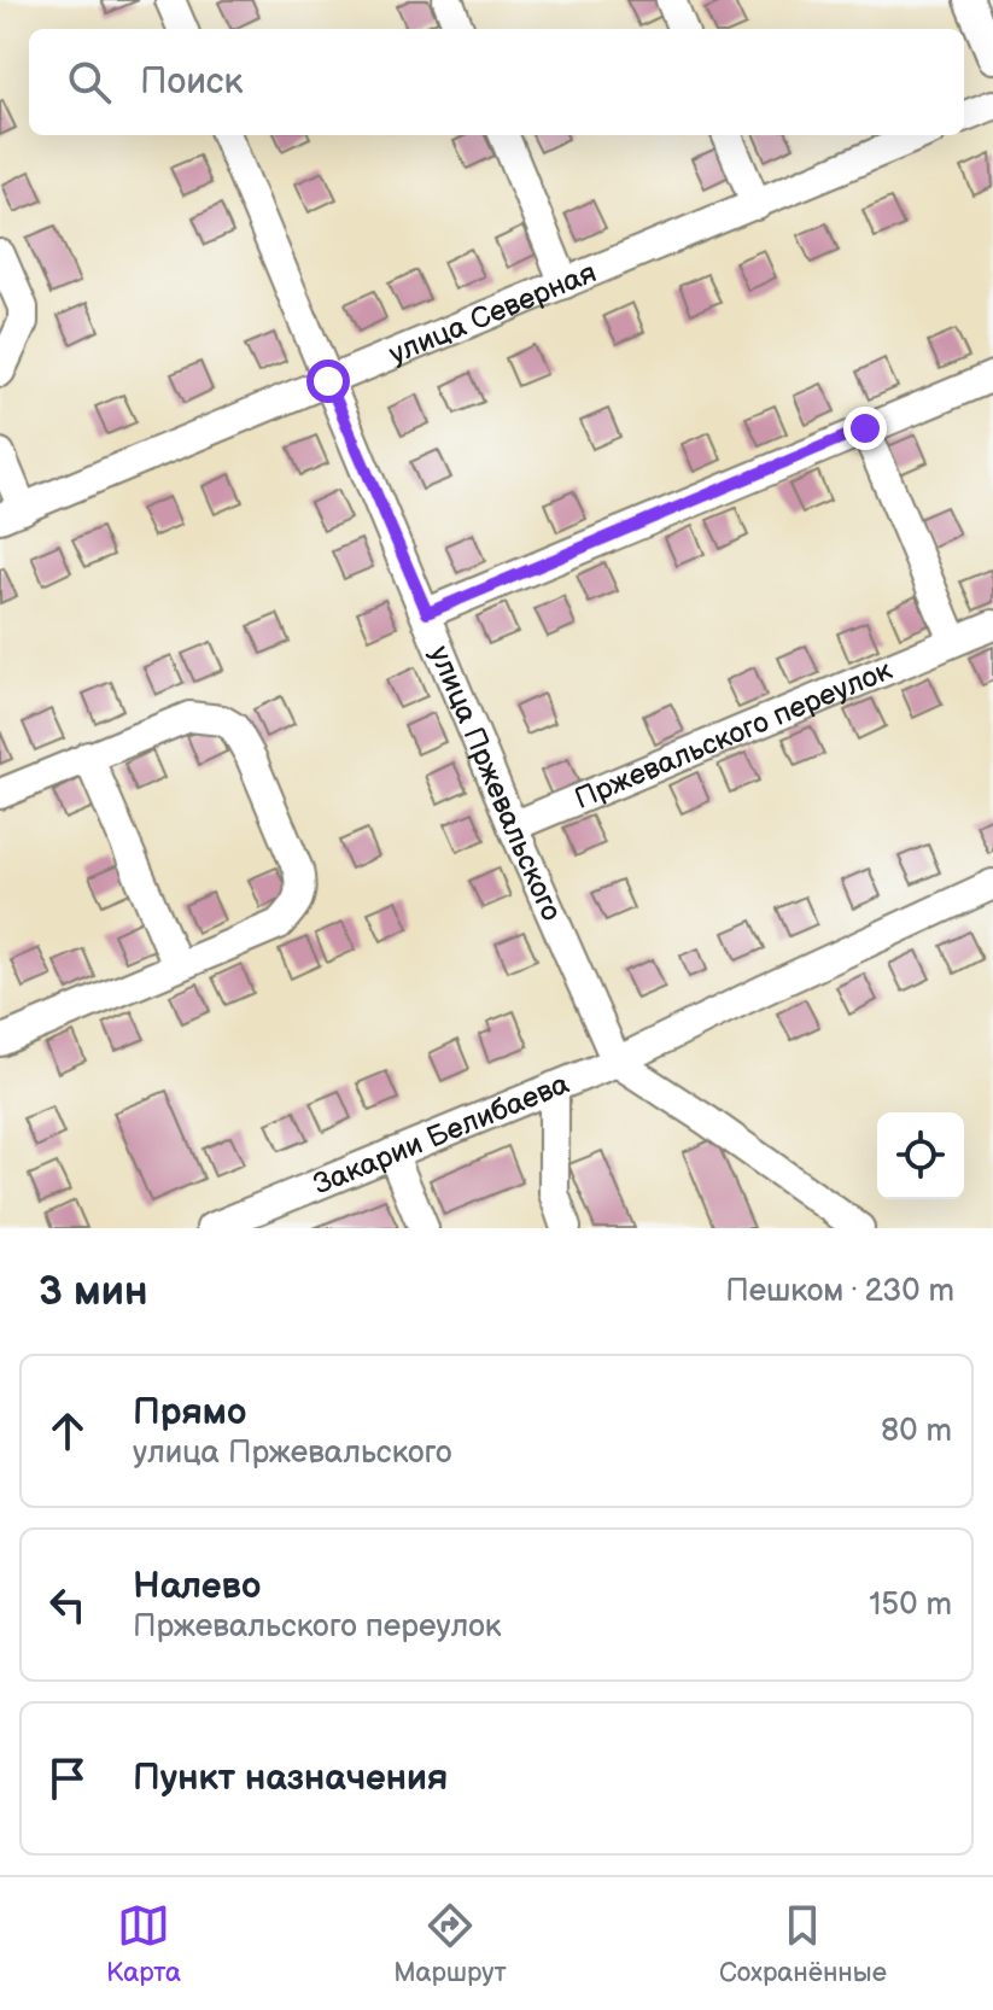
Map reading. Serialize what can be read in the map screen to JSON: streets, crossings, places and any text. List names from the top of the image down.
{
  "streets": {
    "street": [
      "улица Северная",
      "Пржевальского переулок",
      "улица Пржевальского",
      "Закарии Белибаева"
    ]
  },
  "crossings": [
    ["улица Северная", "улица Пржевальского"],
    ["Пржевальского переулок", "улица Пржевальского"],
    ["улица Пржевальского", "Закарии Белибаева"]
  ],
  "page": {
    "search": "Поиск",
    "heading": ["3 мин", "Пешком · 230 m"],
    "list": [
      ["Прямо", "улица Пржевальского", "80 m"],
      ["Налево", "Пржевальского переулок", "150 m"],
      "Пункт назначения"
    ],
    "nav": ["Карта", "Маршрут", "Сохранённые"]
  }
}
